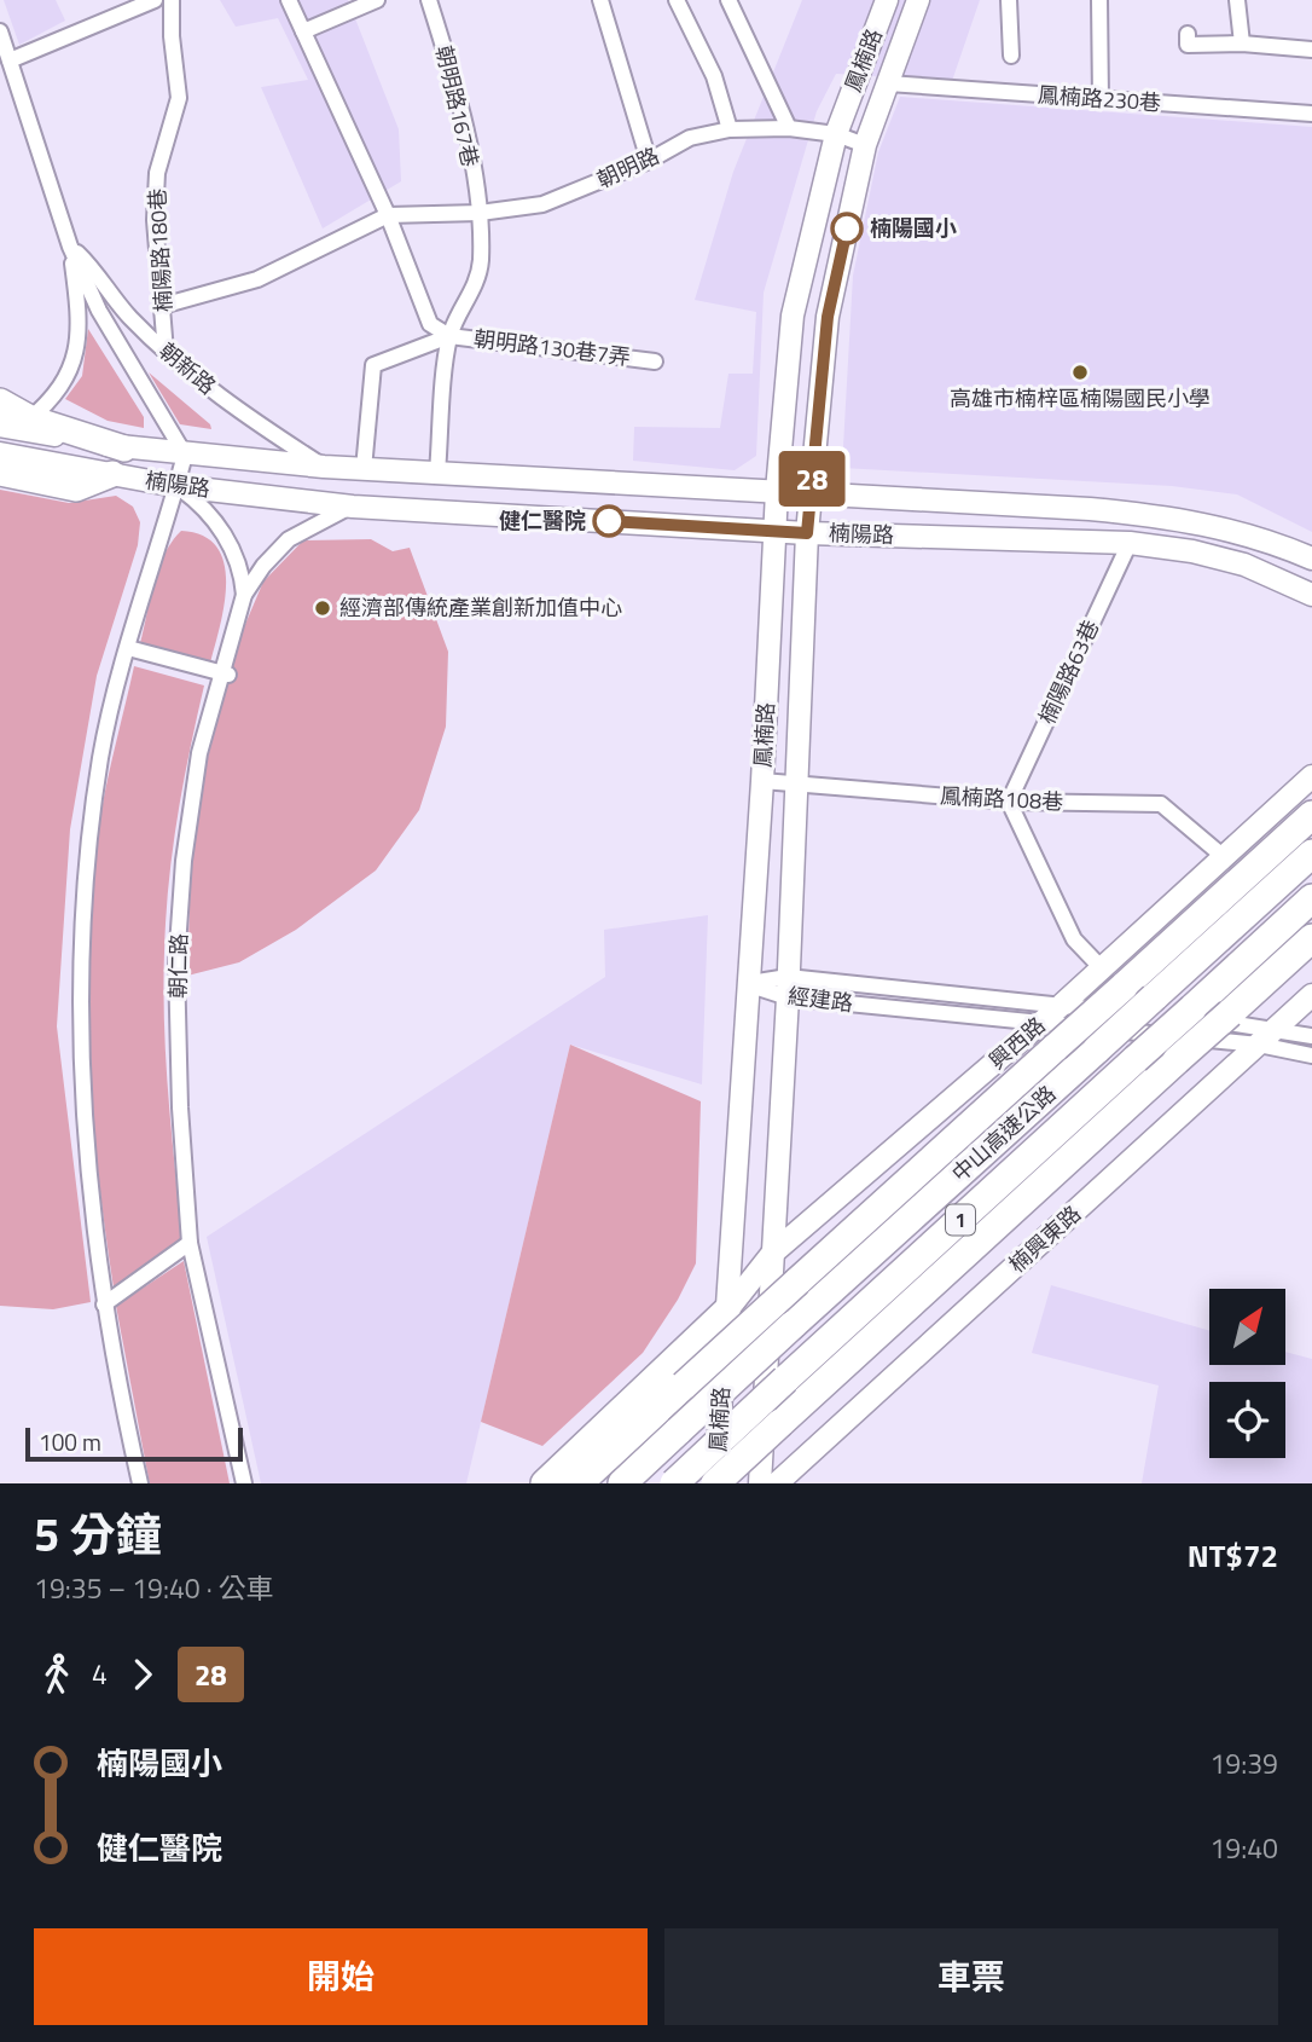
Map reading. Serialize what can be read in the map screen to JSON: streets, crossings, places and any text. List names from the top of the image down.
{
  "streets": {
    "highway": ["中山高速公路", "1"],
    "street": [
      "鳳楠路",
      "鳳楠路230巷",
      "朝明路167巷",
      "朝明路",
      "楠陽路180巷",
      "朝明路130巷7弄",
      "朝新路",
      "楠陽路",
      "楠陽路63巷",
      "鳳楠路108巷",
      "朝仁路",
      "經建路",
      "興西路",
      "楠興東路"
    ]
  },
  "crossings": [
    ["鳳楠路", "鳳楠路230巷"],
    ["鳳楠路", "朝明路"],
    ["鳳楠路", "楠陽路"],
    ["鳳楠路", "鳳楠路108巷"],
    ["鳳楠路", "經建路"],
    ["鳳楠路", "興西路"],
    ["朝明路167巷", "朝明路"],
    ["朝明路167巷", "朝明路130巷7弄"],
    ["朝明路", "楠陽路180巷"],
    ["楠陽路180巷", "朝新路"],
    ["朝新路", "楠陽路"],
    ["楠陽路", "楠陽路63巷"],
    ["楠陽路", "朝仁路"],
    ["楠陽路63巷", "鳳楠路108巷"],
    ["鳳楠路108巷", "興西路"],
    ["經建路", "興西路"],
    ["經建路", "楠興東路"]
  ],
  "places": [
    "楠陽國小",
    "高雄市楠梓區楠陽國民小學",
    "健仁醫院",
    "經濟部傳統產業創新加值中心"
  ],
  "lines": ["bus line 28"],
  "scale_bar": "100 m",
  "north": "top right",
  "page": {
    "on_map": "28",
    "scale": "100 m",
    "heading": ["5 分鐘", "19:35 – 19:40 · 公車", "NT$72"],
    "legs": ["4", "28"],
    "list": [
      {
        "name": "楠陽國小",
        "value": "19:39"
      },
      {
        "name": "健仁醫院",
        "value": "19:40"
      }
    ],
    "buttons": ["開始", "車票"]
  }
}
